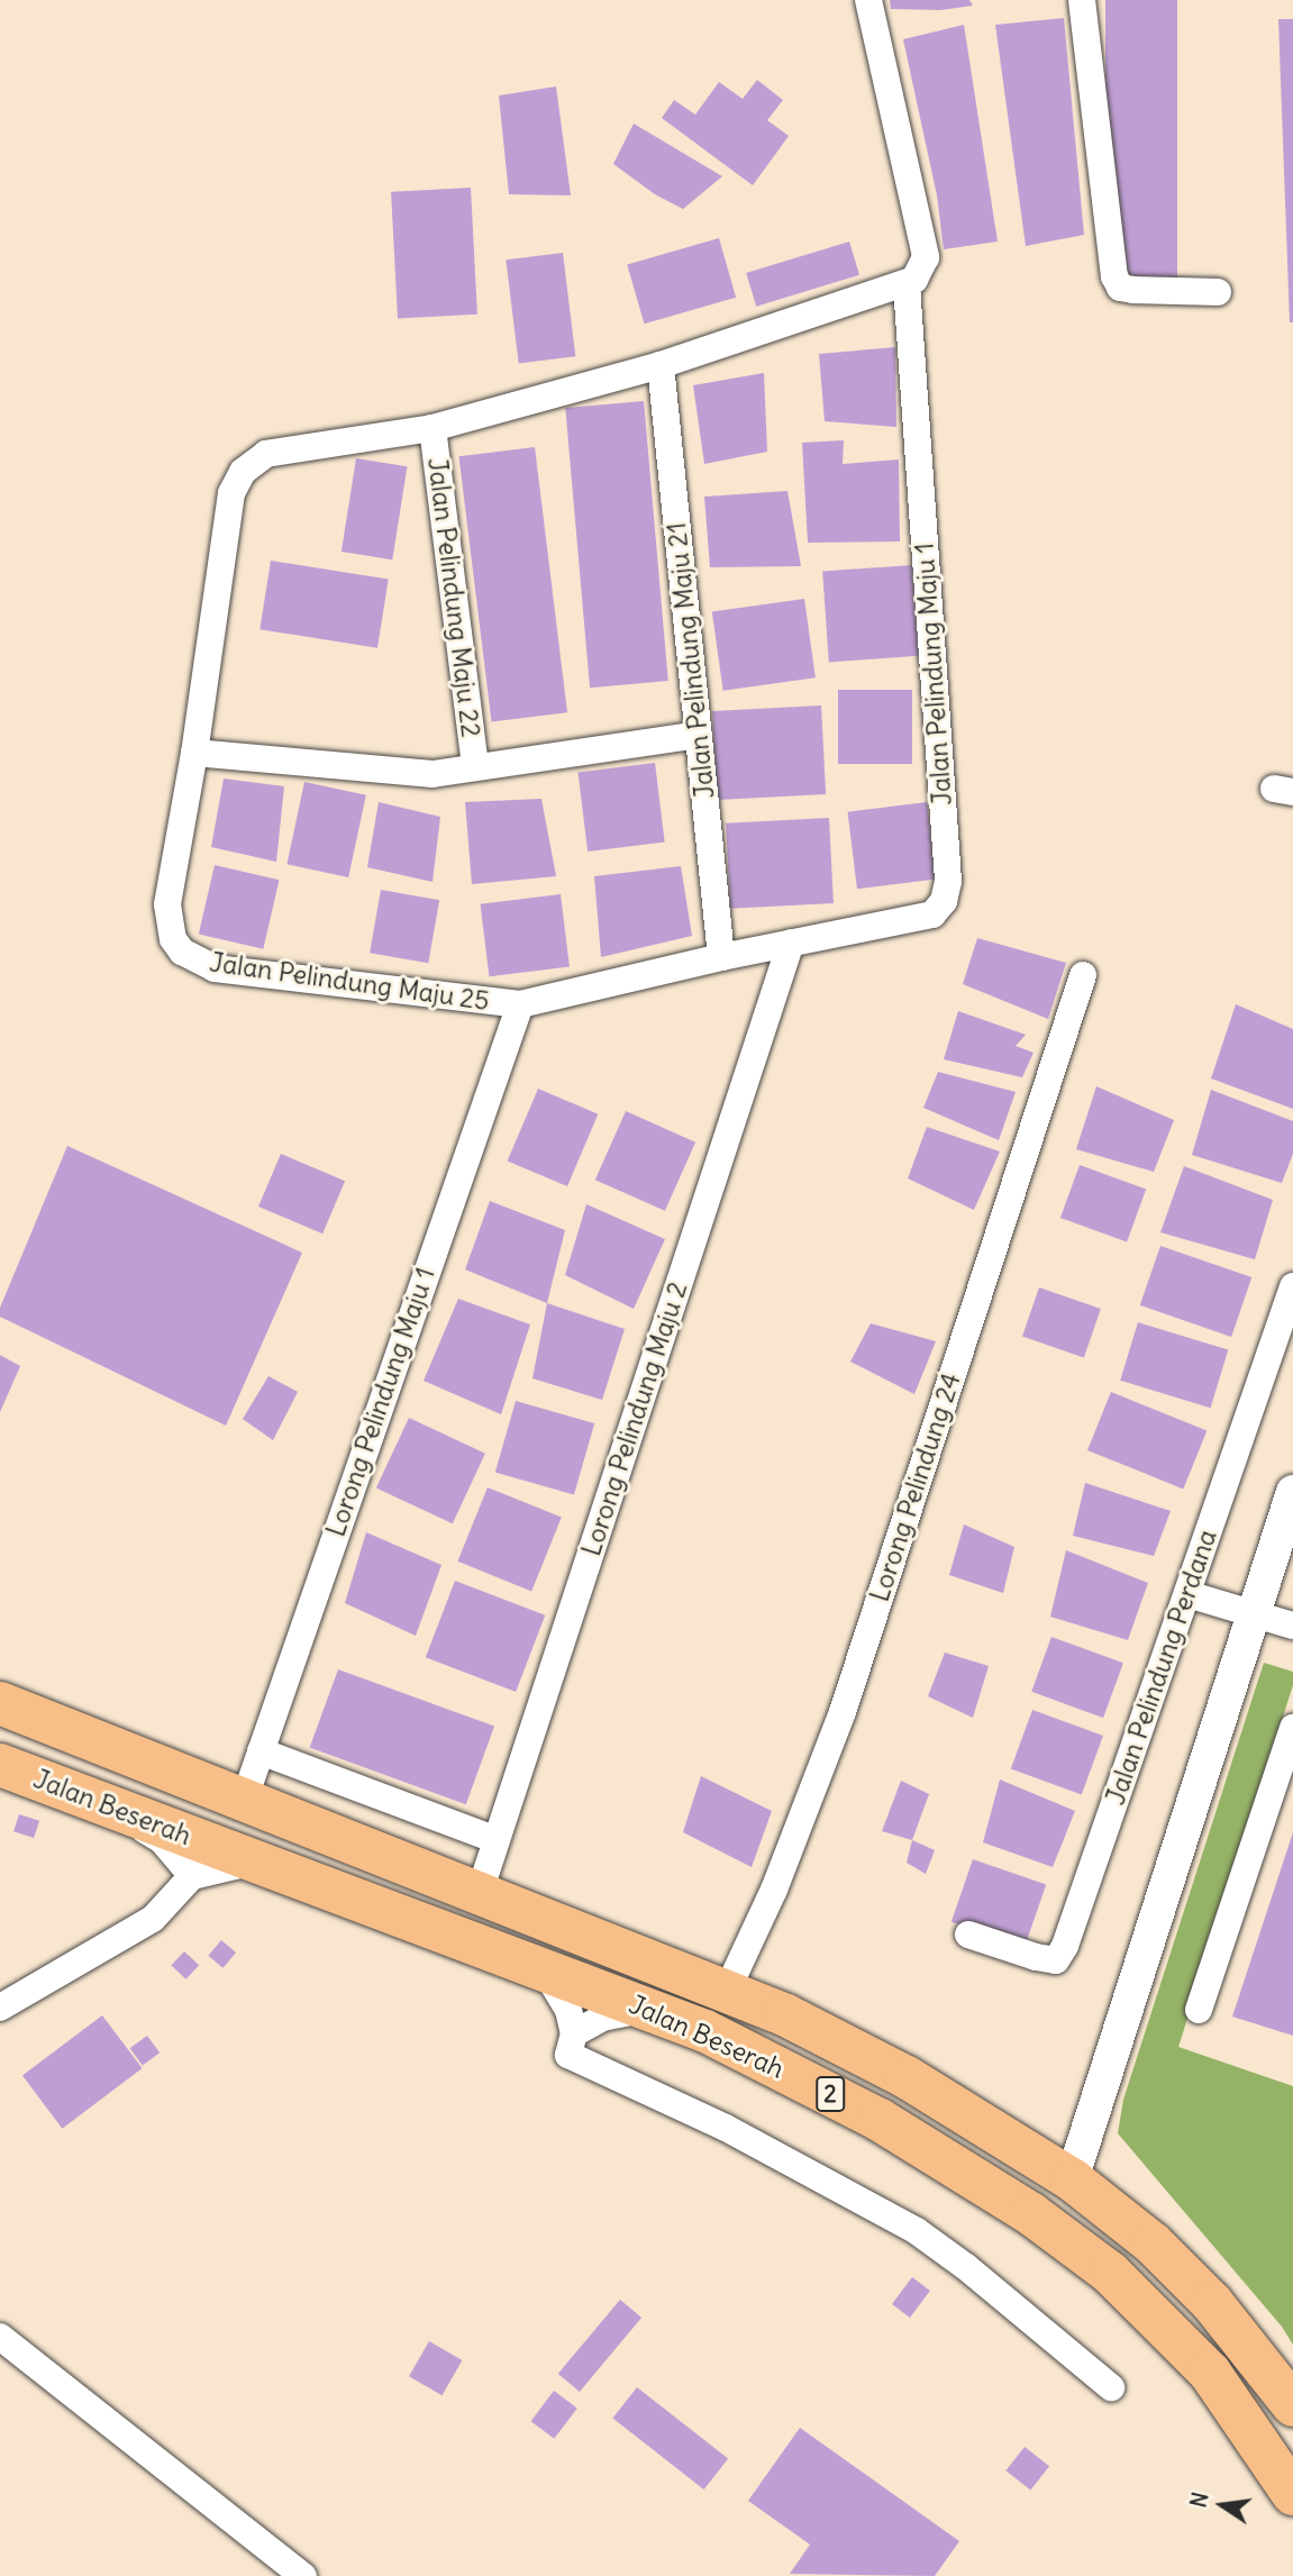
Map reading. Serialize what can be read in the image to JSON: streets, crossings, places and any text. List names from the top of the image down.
{
  "streets": {
    "highway": ["Jalan Beserah", "2"],
    "street": [
      "Jalan Pelindung Maju 22",
      "Jalan Pelindung Maju 21",
      "Jalan Pelindung Maju 1",
      "Jalan Pelindung Maju 25",
      "Lorong Pelindung Maju 1",
      "Lorong Pelindung Maju 2",
      "Lorong Pelindung 24",
      "Jalan Pelindung Perdana"
    ]
  },
  "crossings": [
    ["Jalan Pelindung Maju 22", "Jalan Pelindung Maju 25"],
    ["Jalan Pelindung Maju 21", "Jalan Pelindung Maju 25"],
    ["Jalan Pelindung Maju 1", "Jalan Pelindung Maju 25"],
    ["Jalan Pelindung Maju 1", "Lorong Pelindung Maju 2"],
    ["Jalan Pelindung Maju 25", "Lorong Pelindung Maju 1"],
    ["Jalan Pelindung Maju 25", "Lorong Pelindung Maju 2"],
    ["Lorong Pelindung Maju 1", "Jalan Beserah"],
    ["Lorong Pelindung Maju 1", "2"],
    ["Lorong Pelindung Maju 2", "Jalan Beserah"],
    ["Lorong Pelindung 24", "Jalan Beserah"],
    ["Jalan Beserah", "2"]
  ],
  "north": "left"
}
